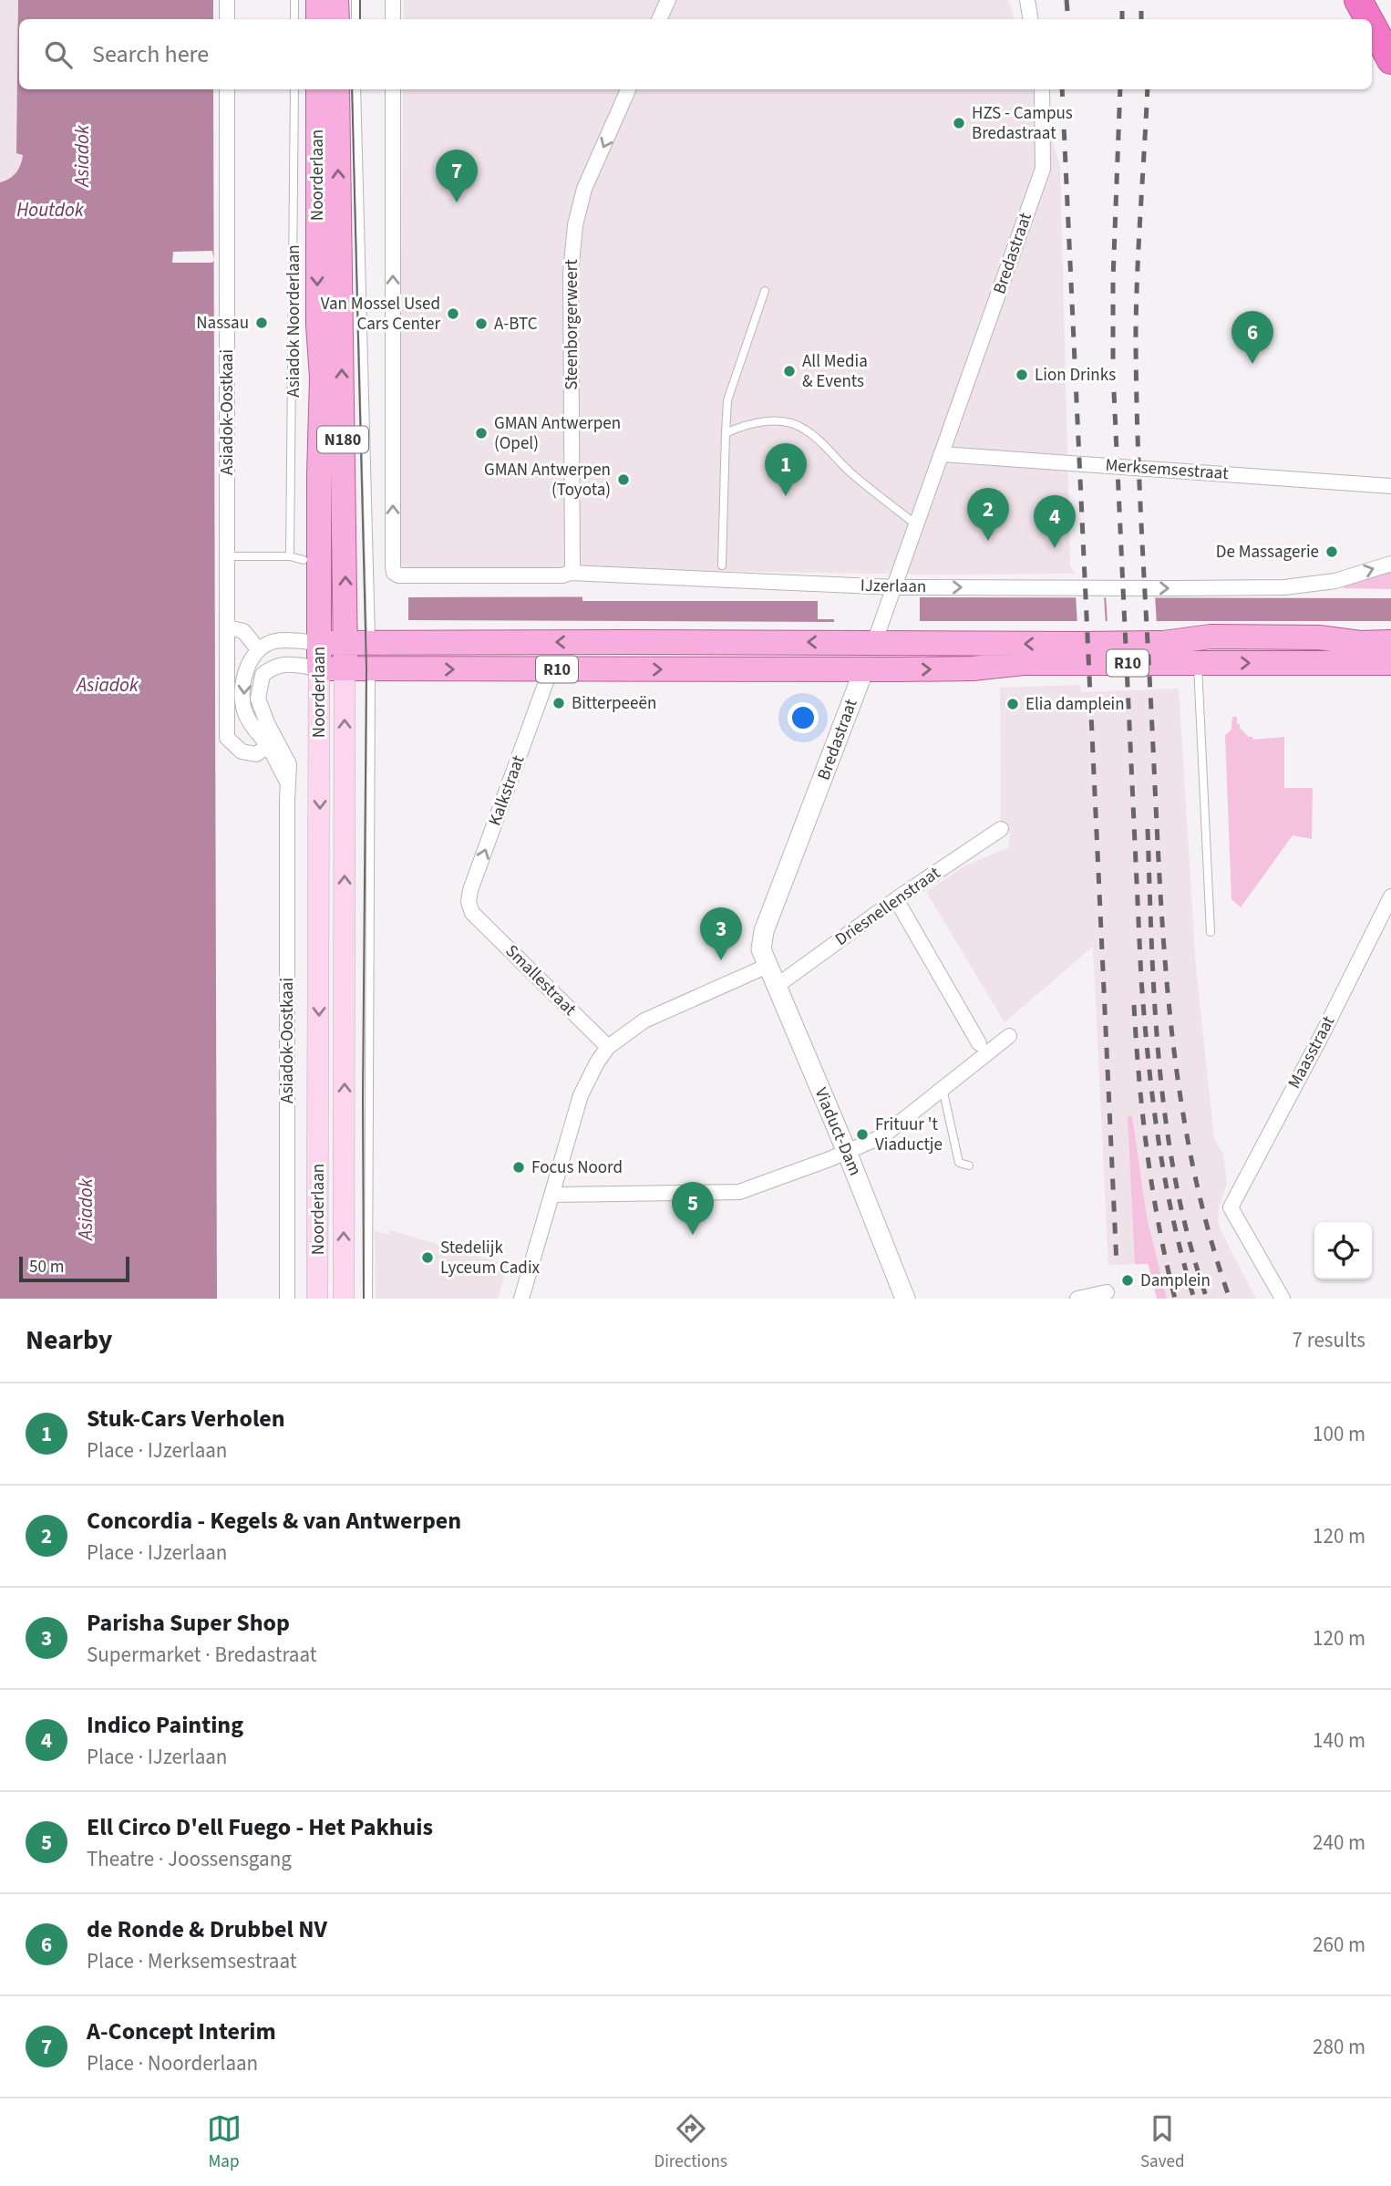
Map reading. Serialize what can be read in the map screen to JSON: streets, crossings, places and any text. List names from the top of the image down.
{
  "streets": {
    "main road": [
      "Noorderlaan",
      "Bredastraat",
      "N180",
      "R10"
    ],
    "street": [
      "Steenborgerweert",
      "Asiadok-Oostkaai",
      "Merksemsestraat",
      "IJzerlaan",
      "Kalkstraat",
      "Driesnellenstraat",
      "Smallestraat",
      "Maasstraat",
      "Viaduct-Dam"
    ],
    "lane": ["Asiadok Noorderlaan"]
  },
  "crossings": [
    ["Noorderlaan", "Asiadok-Oostkaai"],
    ["Noorderlaan", "R10"],
    ["Bredastraat", "Merksemsestraat"],
    ["Bredastraat", "IJzerlaan"],
    ["Bredastraat", "R10"],
    ["Bredastraat", "Viaduct-Dam"],
    ["Steenborgerweert", "IJzerlaan"],
    ["Asiadok-Oostkaai", "R10"],
    ["R10", "Kalkstraat"],
    ["Kalkstraat", "Smallestraat"],
    ["Driesnellenstraat", "Viaduct-Dam"]
  ],
  "one_way": ["Steenborgerweert", "Kalkstraat"],
  "water": ["Asiadok", "Houtdok"],
  "places": [
    "HZS - Campus Bredastraat",
    "Van Mossel Used Cars Center",
    "Nassau",
    "A-BTC",
    "All Media & Events",
    "Lion Drinks",
    "GMAN Antwerpen (Opel)",
    "GMAN Antwerpen (Toyota)",
    "De Massagerie",
    "Bitterpeeën",
    "Elia damplein",
    "Frituur 't Viaductje",
    "Focus Noord",
    "Stedelijk Lyceum Cadix",
    "Damplein"
  ],
  "scale_bar": "50 m",
  "page": {
    "search": "Search here",
    "pins": [
      "7",
      "6",
      "1",
      "2",
      "4",
      "3",
      "5"
    ],
    "scale": "50 m",
    "heading": ["Nearby", "7 results"],
    "list": [
      {
        "mark": "1",
        "name": "Stuk-Cars Verholen",
        "note": "Place · IJzerlaan",
        "value": "100 m"
      },
      {
        "mark": "2",
        "name": "Concordia - Kegels & van Antwerpen",
        "note": "Place · IJzerlaan",
        "value": "120 m"
      },
      {
        "mark": "3",
        "name": "Parisha Super Shop",
        "note": "Supermarket · Bredastraat",
        "value": "120 m"
      },
      {
        "mark": "4",
        "name": "Indico Painting",
        "note": "Place · IJzerlaan",
        "value": "140 m"
      },
      {
        "mark": "5",
        "name": "Ell Circo D'ell Fuego - Het Pakhuis",
        "note": "Theatre · Joossensgang",
        "value": "240 m"
      },
      {
        "mark": "6",
        "name": "de Ronde & Drubbel NV",
        "note": "Place · Merksemsestraat",
        "value": "260 m"
      },
      {
        "mark": "7",
        "name": "A-Concept Interim",
        "note": "Place · Noorderlaan",
        "value": "280 m"
      }
    ],
    "nav": ["Map", "Directions", "Saved"]
  }
}
